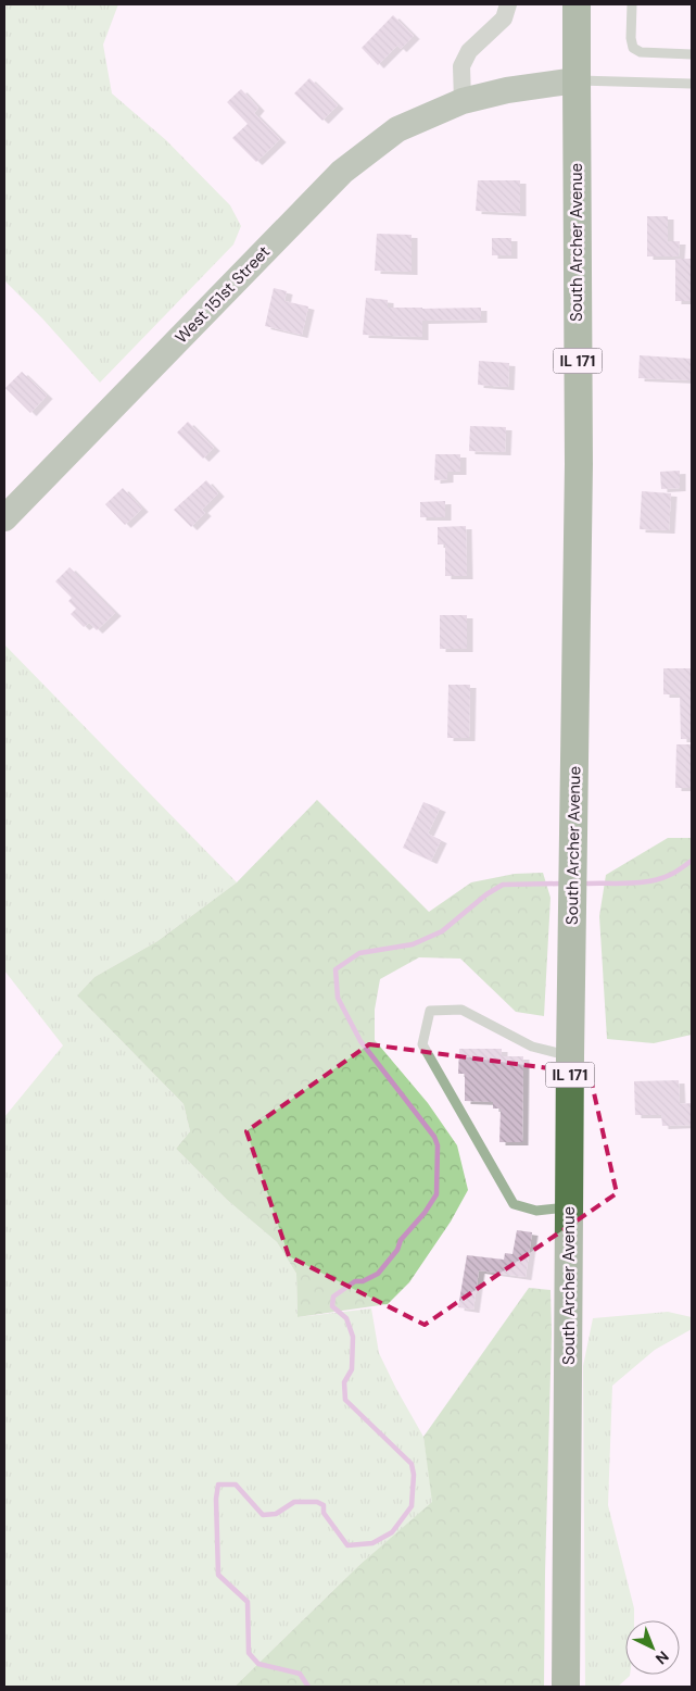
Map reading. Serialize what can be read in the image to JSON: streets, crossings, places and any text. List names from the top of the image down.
{
  "streets": {
    "main road": ["South Archer Avenue", "IL 171"],
    "street": ["West 151st Street"]
  },
  "crossings": [
    ["South Archer Avenue", "West 151st Street"]
  ],
  "north": "bottom right"
}
